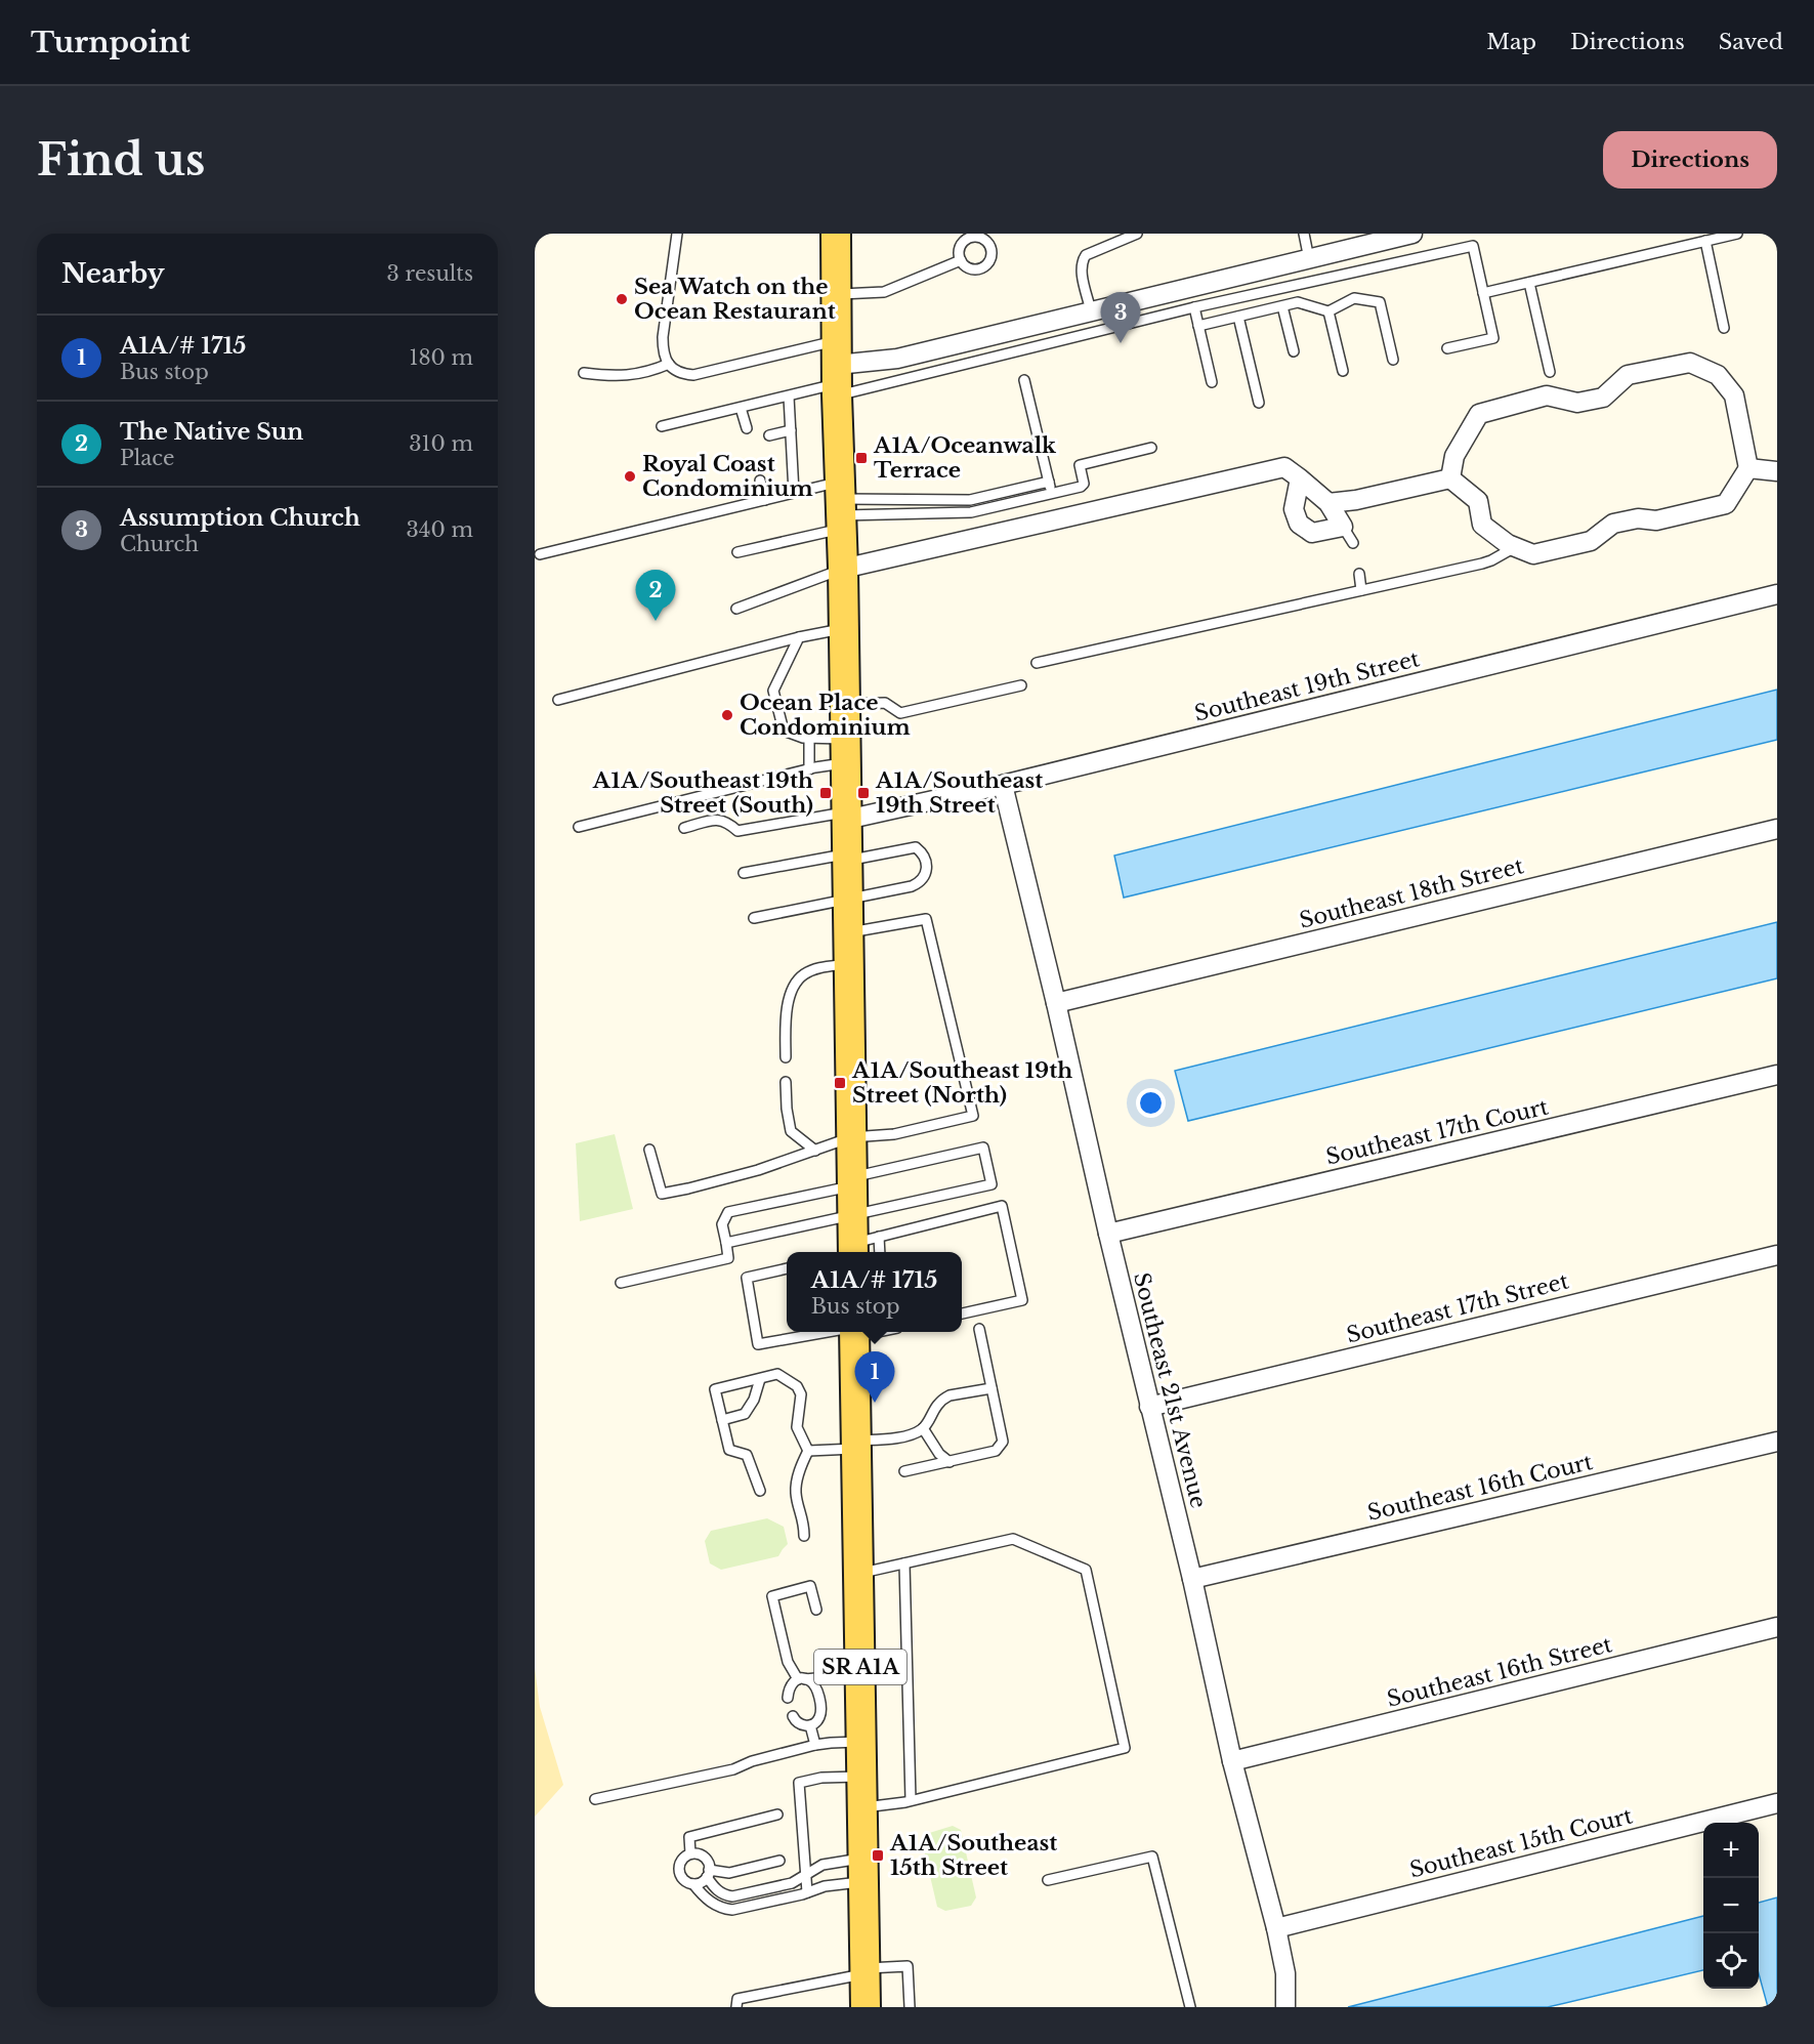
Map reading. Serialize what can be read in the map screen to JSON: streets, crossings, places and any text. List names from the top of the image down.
{
  "streets": {
    "main road": ["SR A1A"],
    "street": [
      "Southeast 19th Street",
      "Southeast 18th Street",
      "Southeast 17th Court",
      "Southeast 17th Street",
      "Southeast 21st Avenue",
      "Southeast 16th Court",
      "Southeast 16th Street",
      "Southeast 15th Court"
    ]
  },
  "crossings": [
    ["Southeast 19th Street", "Southeast 21st Avenue"],
    ["Southeast 18th Street", "Southeast 21st Avenue"],
    ["Southeast 17th Court", "Southeast 21st Avenue"],
    ["Southeast 17th Street", "Southeast 21st Avenue"],
    ["Southeast 21st Avenue", "Southeast 16th Court"],
    ["Southeast 21st Avenue", "Southeast 16th Street"],
    ["Southeast 21st Avenue", "Southeast 15th Court"]
  ],
  "places": {
    "other": ["Sea Watch on the Ocean Restaurant", "Royal Coast Condominium", "Ocean Place Condominium"],
    "transit": [
      "A1A/Oceanwalk Terrace",
      "A1A/Southeast 19th Street (South)",
      "A1A/Southeast 19th Street",
      "A1A/Southeast 19th Street (North)",
      "A1A/Southeast 15th Street"
    ]
  },
  "page": {
    "header": "Turnpoint",
    "nav": ["Map", "Directions", "Saved"],
    "buttons": "Directions",
    "title": "Find us",
    "heading": ["Nearby", "3 results"],
    "pins": ["3", "2", "1"],
    "list": [
      {
        "mark": "1",
        "name": "A1A/# 1715",
        "note": "Bus stop",
        "value": "180 m"
      },
      {
        "mark": "2",
        "name": "The Native Sun",
        "note": "Place",
        "value": "310 m"
      },
      {
        "mark": "3",
        "name": "Assumption Church",
        "note": "Church",
        "value": "340 m"
      }
    ],
    "popup": ["A1A/# 1715", "Bus stop"],
    "map_buttons": ["+", "−"]
  }
}
